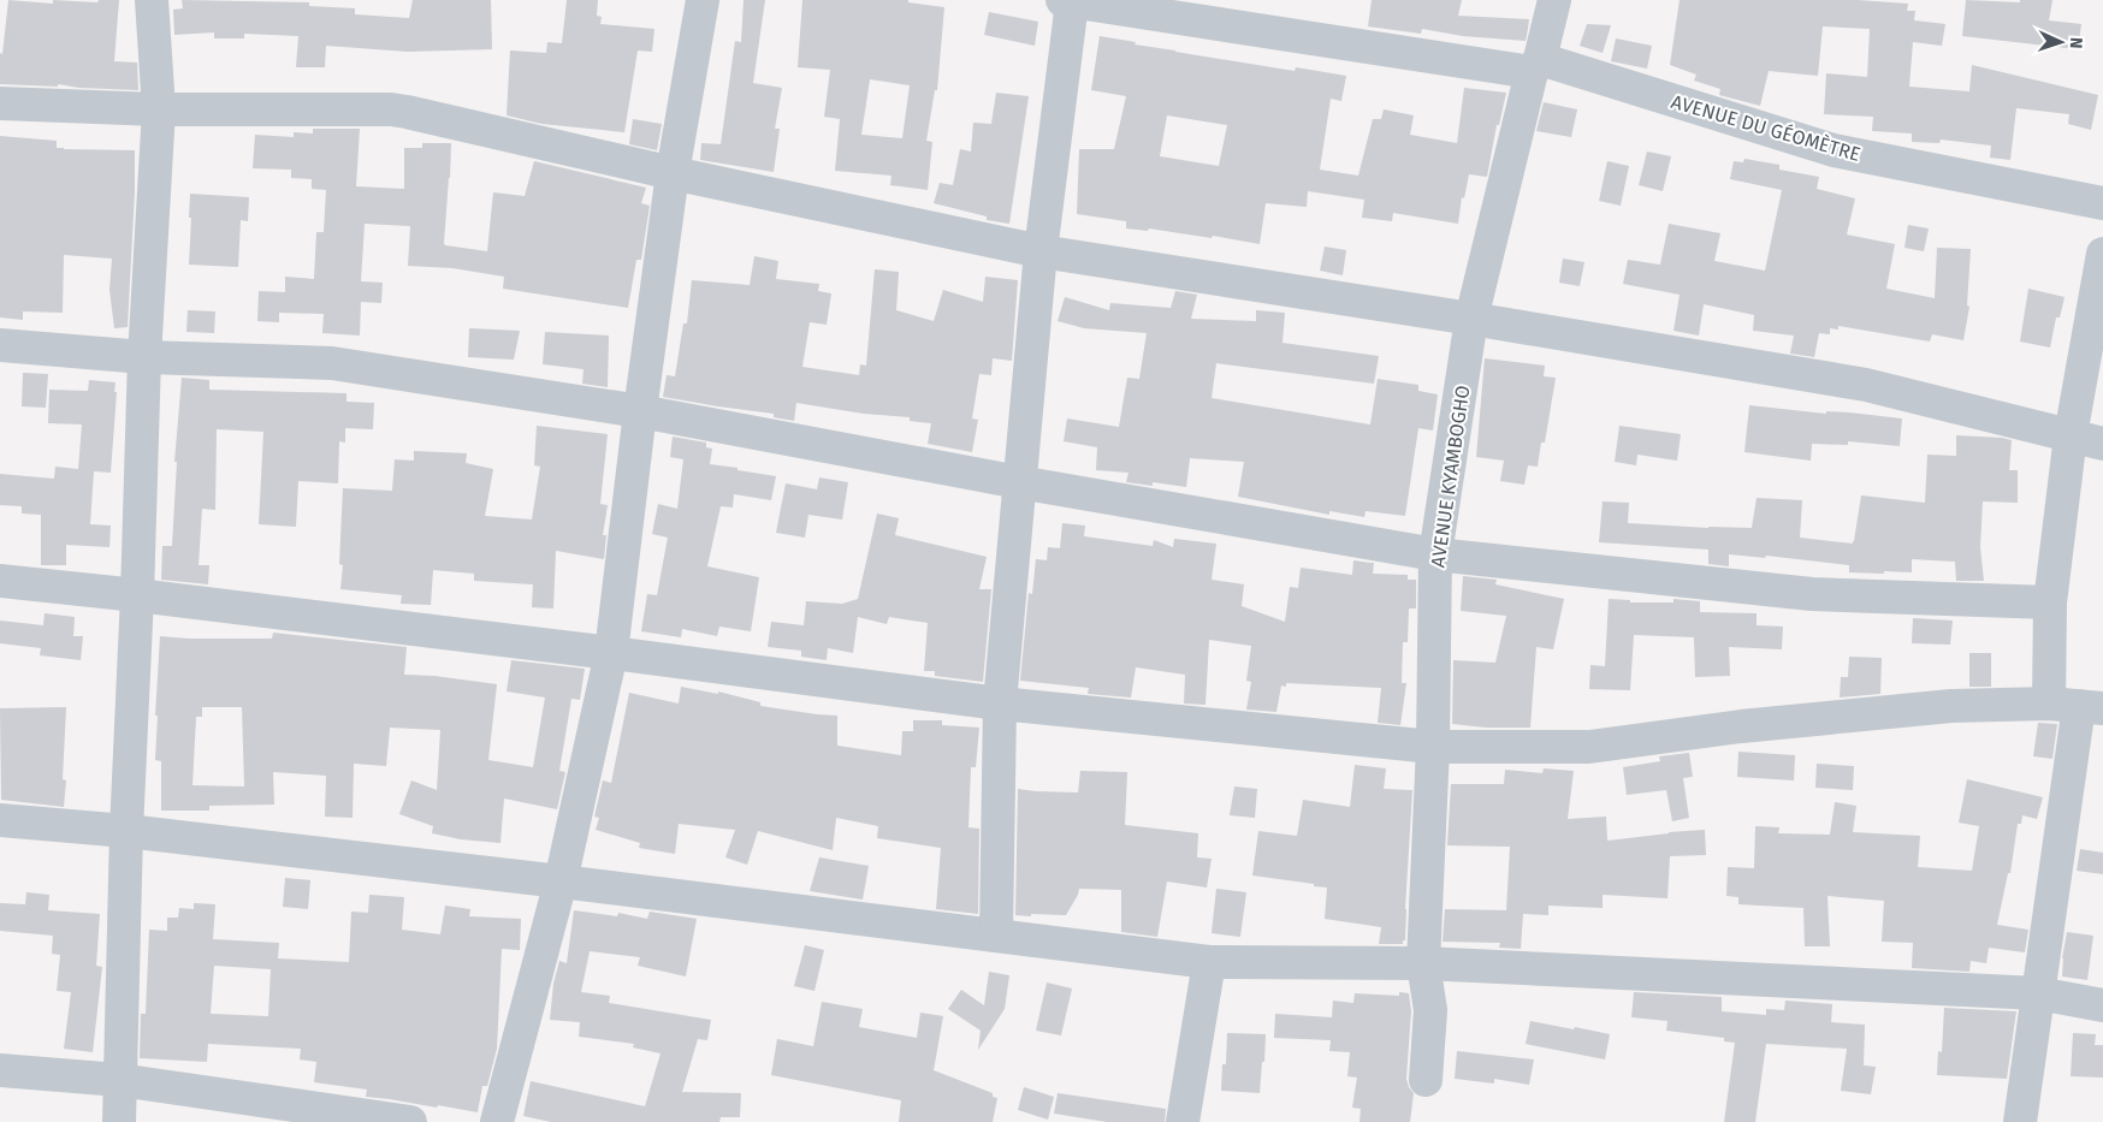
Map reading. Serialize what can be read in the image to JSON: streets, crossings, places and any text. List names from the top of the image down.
{
  "streets": {
    "street": ["AVENUE DU GÉOMÈTRE", "AVENUE KYAMBOGHO"]
  },
  "crossings": [
    ["AVENUE DU GÉOMÈTRE", "AVENUE KYAMBOGHO"]
  ],
  "north": "right"
}
